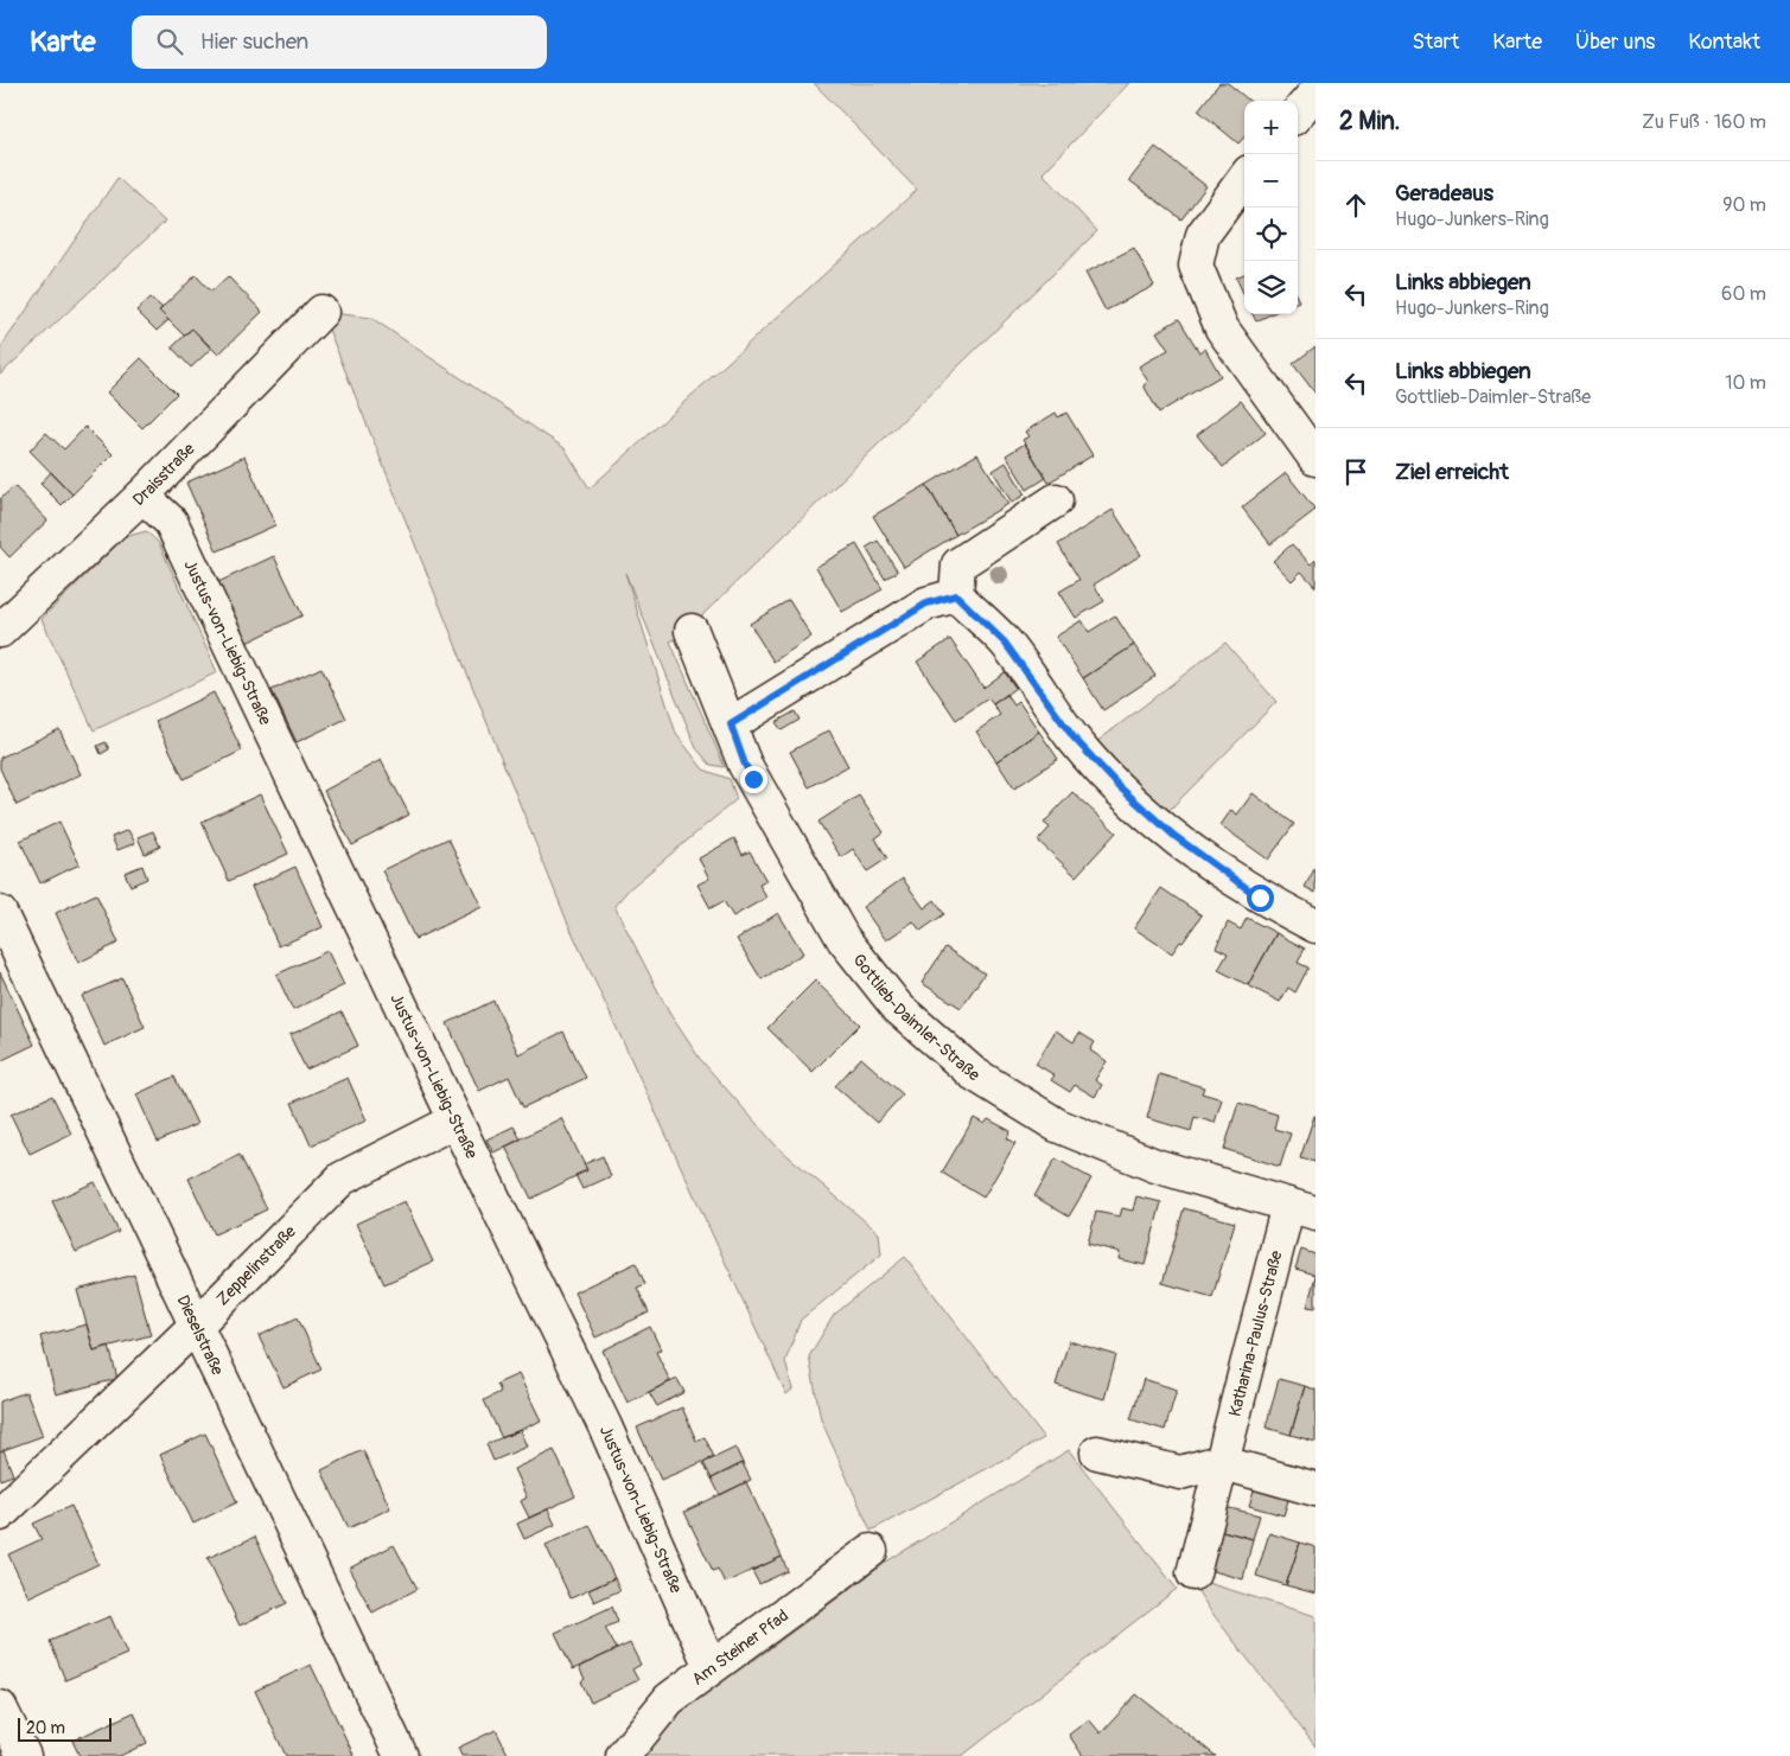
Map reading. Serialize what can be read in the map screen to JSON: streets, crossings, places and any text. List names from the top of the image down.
{
  "streets": {
    "street": [
      "Draisstraße",
      "Justus-von-Liebig-Straße",
      "Gottlieb-Daimler-Straße",
      "Zeppelinstraße",
      "Katharina-Paulus-Straße",
      "Dieselstraße",
      "Am Steiner Pfad"
    ]
  },
  "crossings": [
    ["Draisstraße", "Justus-von-Liebig-Straße"],
    ["Justus-von-Liebig-Straße", "Zeppelinstraße"],
    ["Justus-von-Liebig-Straße", "Am Steiner Pfad"],
    ["Gottlieb-Daimler-Straße", "Katharina-Paulus-Straße"],
    ["Zeppelinstraße", "Dieselstraße"]
  ],
  "scale_bar": "20 m",
  "page": {
    "header": "Karte",
    "search": "Hier suchen",
    "nav": [
      "Start",
      "Karte",
      "Über uns",
      "Kontakt"
    ],
    "heading": ["2 Min.", "Zu Fuß · 160 m"],
    "map_buttons": ["+", "−"],
    "list": [
      ["Geradeaus", "Hugo-Junkers-Ring", "90 m"],
      ["Links abbiegen", "Hugo-Junkers-Ring", "60 m"],
      ["Links abbiegen", "Gottlieb-Daimler-Straße", "10 m"],
      "Ziel erreicht"
    ],
    "scale": "20 m"
  }
}
